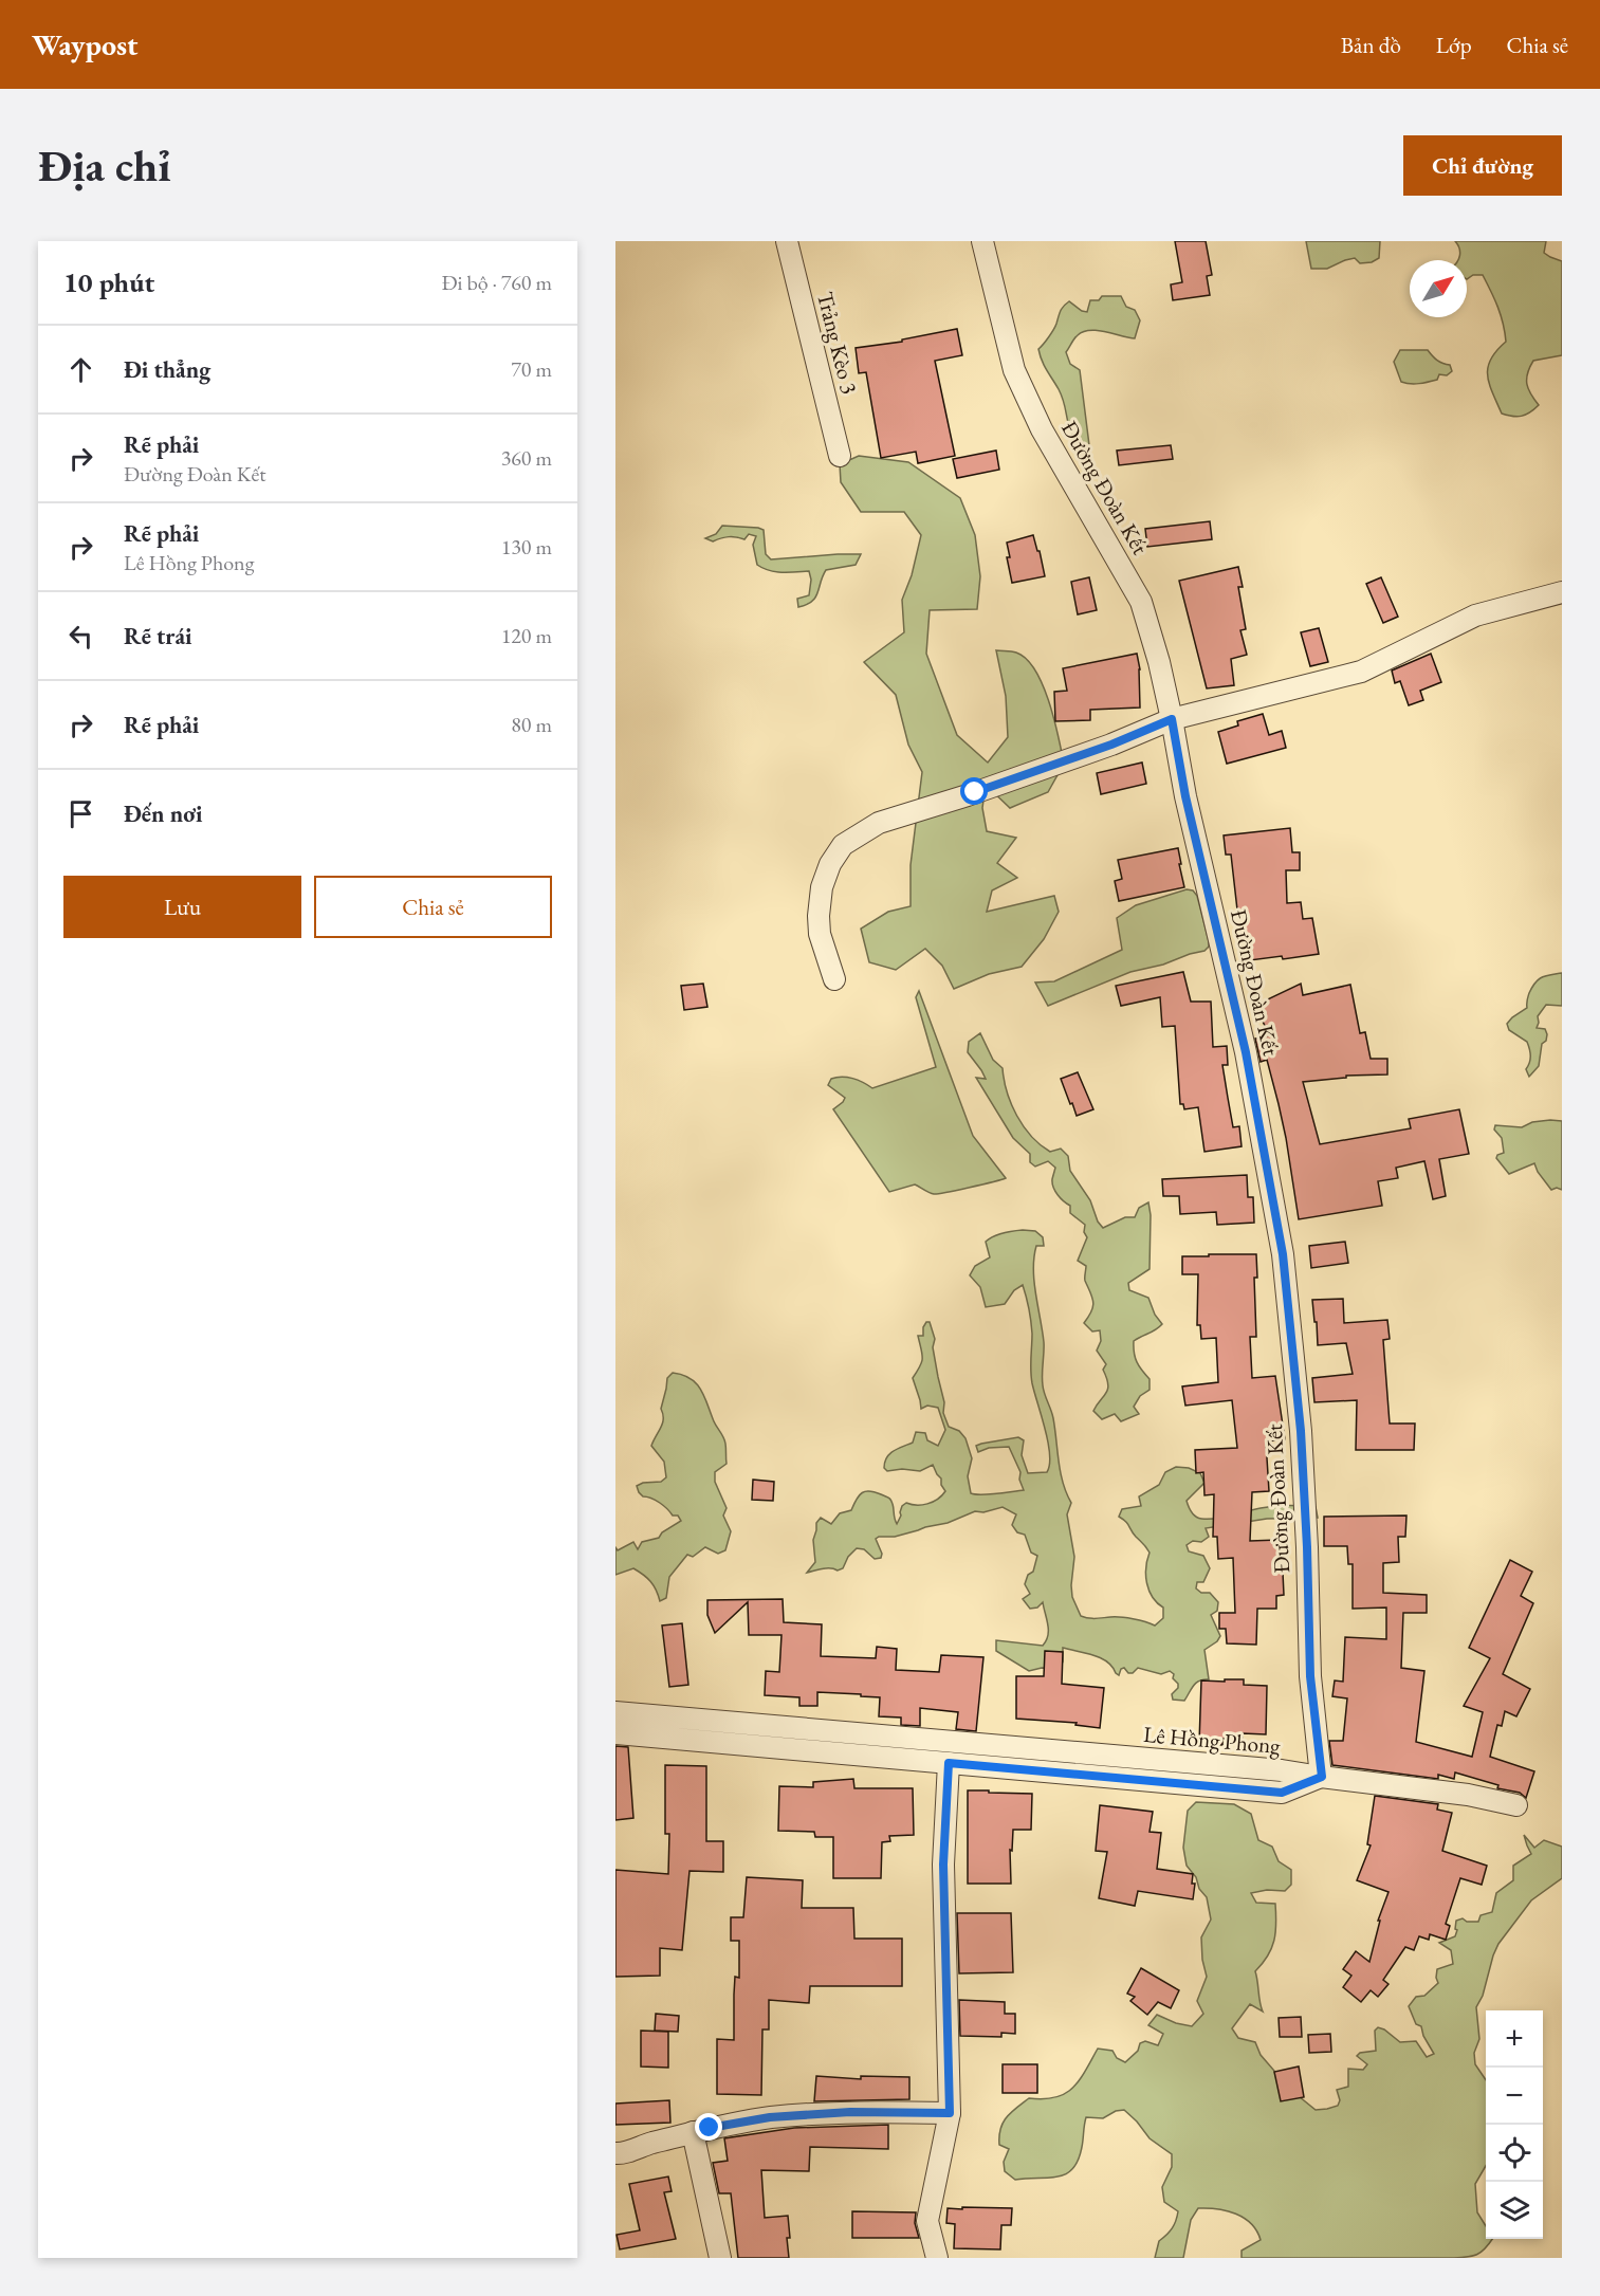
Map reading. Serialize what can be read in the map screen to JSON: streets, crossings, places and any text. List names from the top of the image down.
{
  "streets": {
    "street": ["Trảng Kèo 3", "Đường Đoàn Kết", "Lê Hồng Phong"]
  },
  "crossings": [
    ["Đường Đoàn Kết", "Lê Hồng Phong"]
  ],
  "north": "top right",
  "page": {
    "header": "Waypost",
    "nav": ["Bản đồ", "Lớp", "Chia sẻ"],
    "buttons": [
      "Chỉ đường",
      ["Lưu", "Chia sẻ"]
    ],
    "title": "Địa chỉ",
    "heading": ["10 phút", "Đi bộ · 760 m"],
    "list": [
      ["Đi thẳng", "70 m"],
      ["Rẽ phải", "Đường Đoàn Kết", "360 m"],
      ["Rẽ phải", "Lê Hồng Phong", "130 m"],
      ["Rẽ trái", "120 m"],
      ["Rẽ phải", "80 m"],
      "Đến nơi"
    ],
    "map_buttons": ["+", "−"]
  }
}
